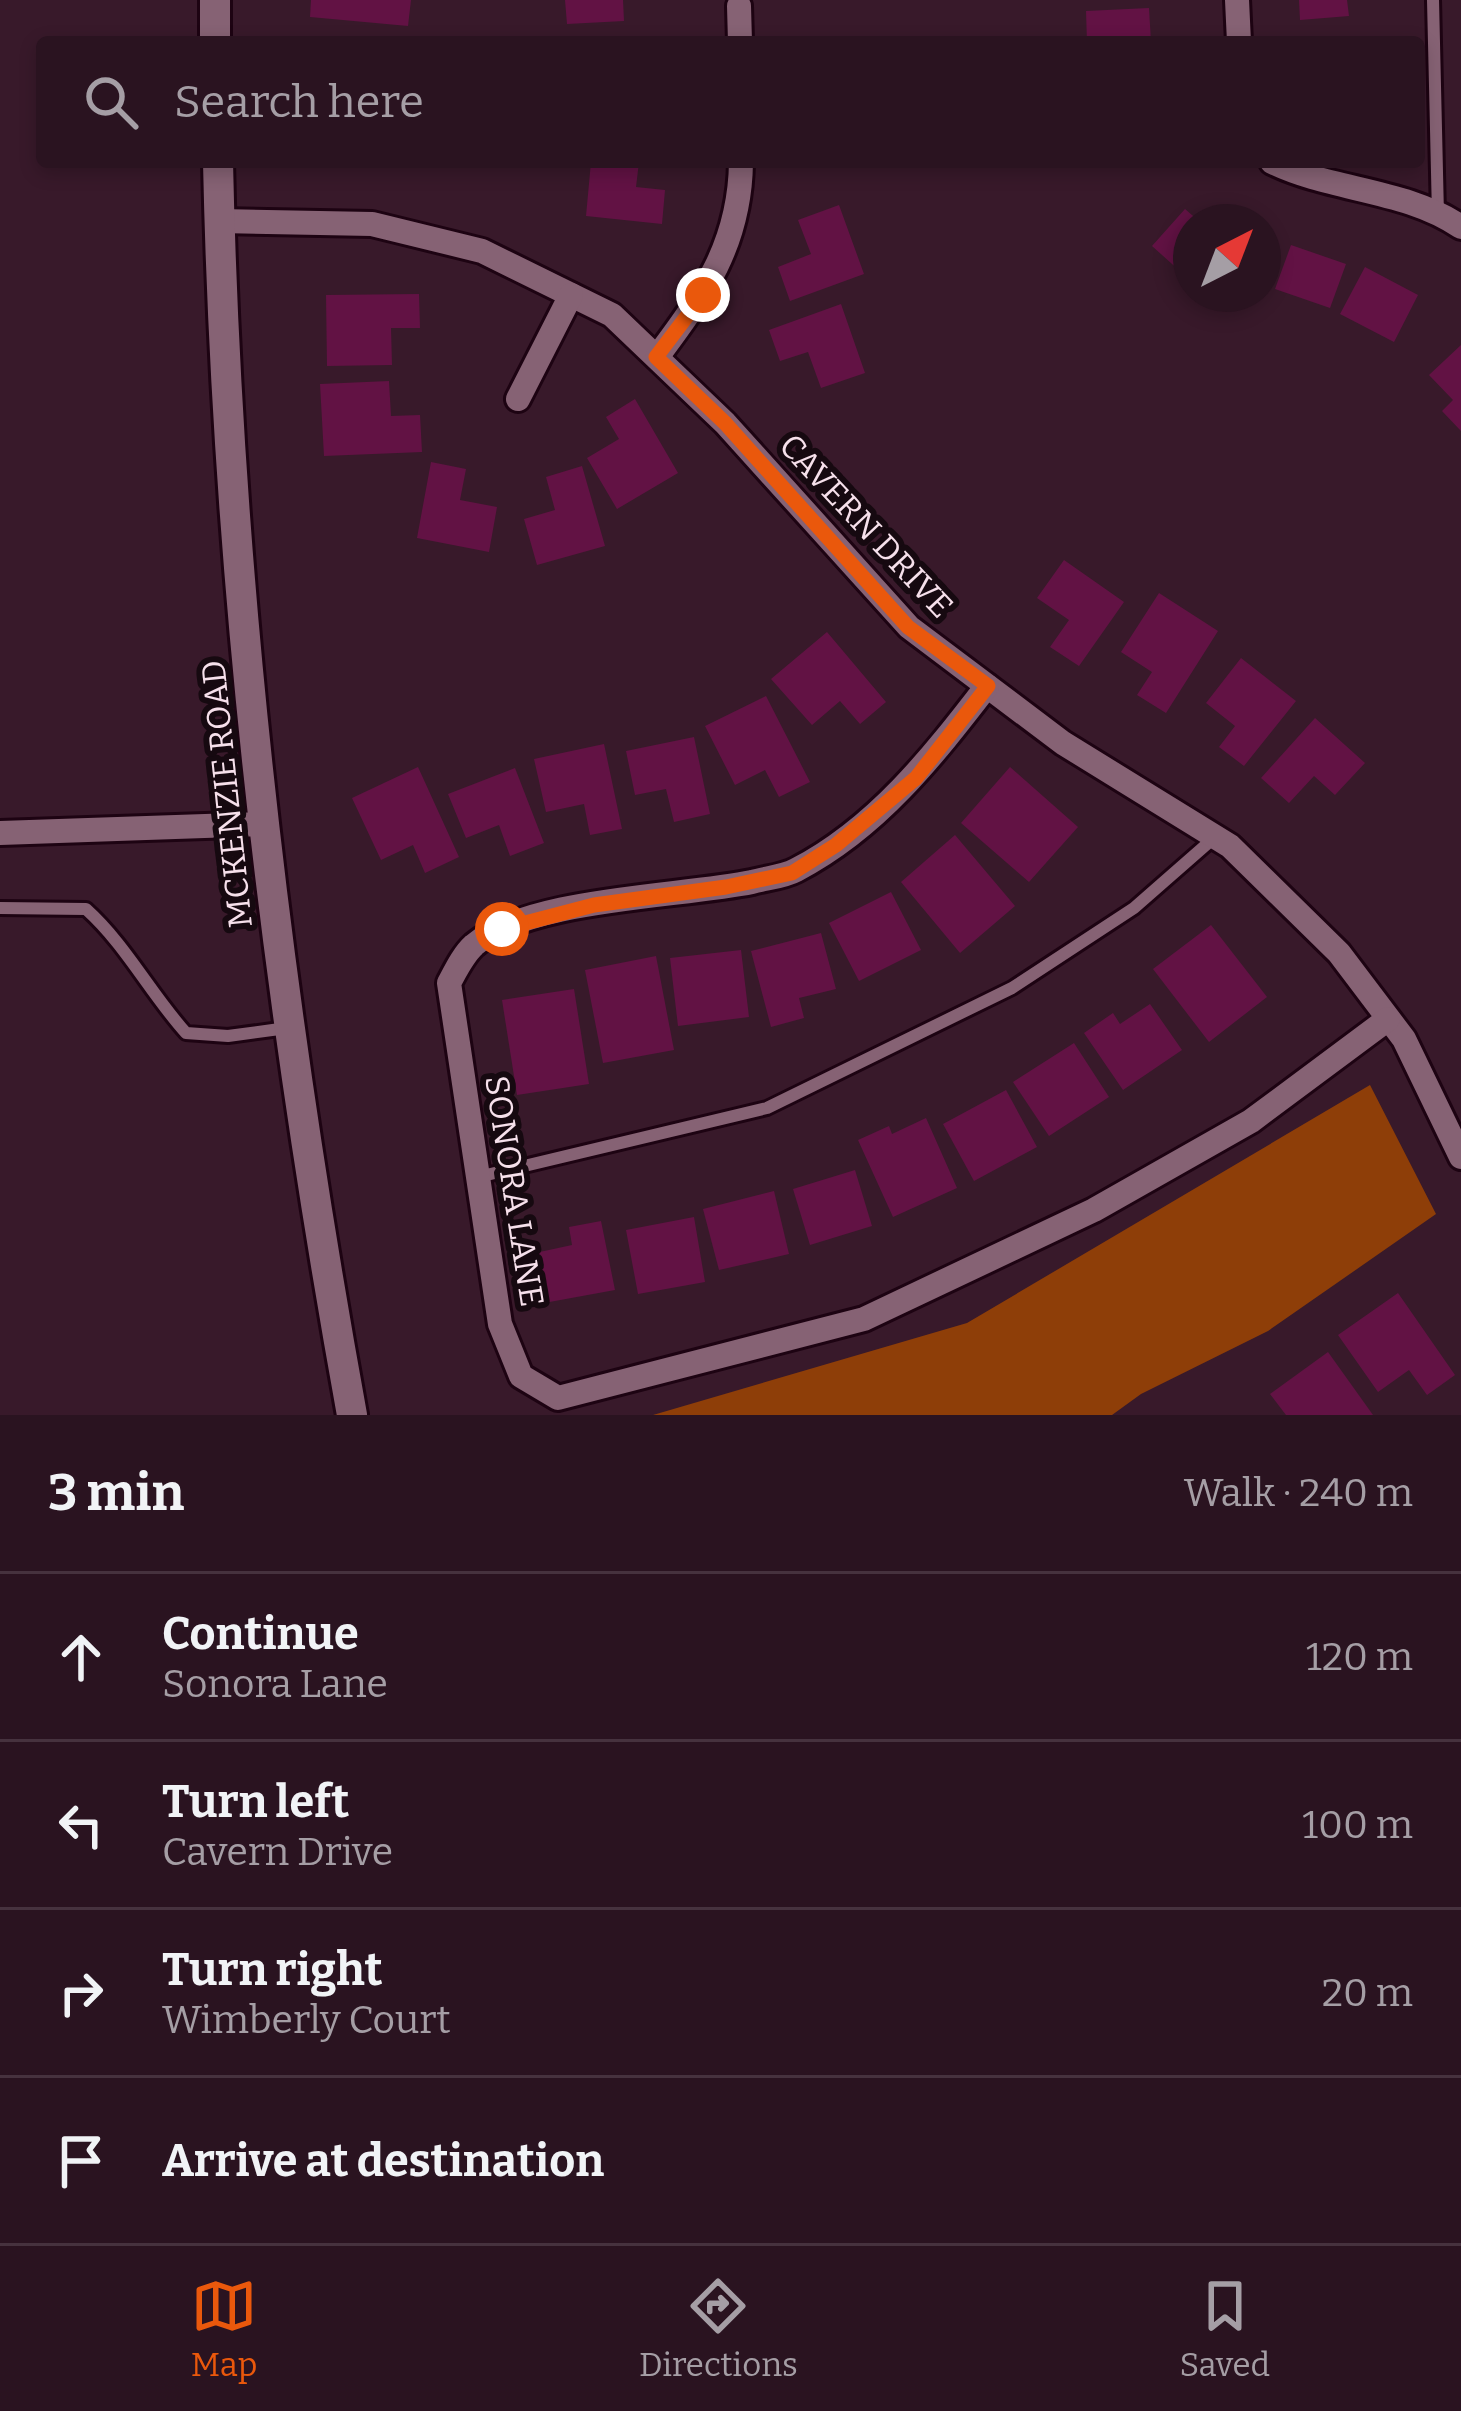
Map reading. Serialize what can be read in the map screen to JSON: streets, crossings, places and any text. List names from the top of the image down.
{
  "streets": {
    "street": ["CAVERN DRIVE", "MCKENZIE ROAD", "SONORA LANE"]
  },
  "crossings": [
    ["CAVERN DRIVE", "MCKENZIE ROAD"],
    ["CAVERN DRIVE", "SONORA LANE"]
  ],
  "north": "top right",
  "page": {
    "search": "Search here",
    "heading": ["3 min", "Walk · 240 m"],
    "list": [
      ["Continue", "Sonora Lane", "120 m"],
      ["Turn left", "Cavern Drive", "100 m"],
      ["Turn right", "Wimberly Court", "20 m"],
      "Arrive at destination"
    ],
    "nav": ["Map", "Directions", "Saved"]
  }
}
